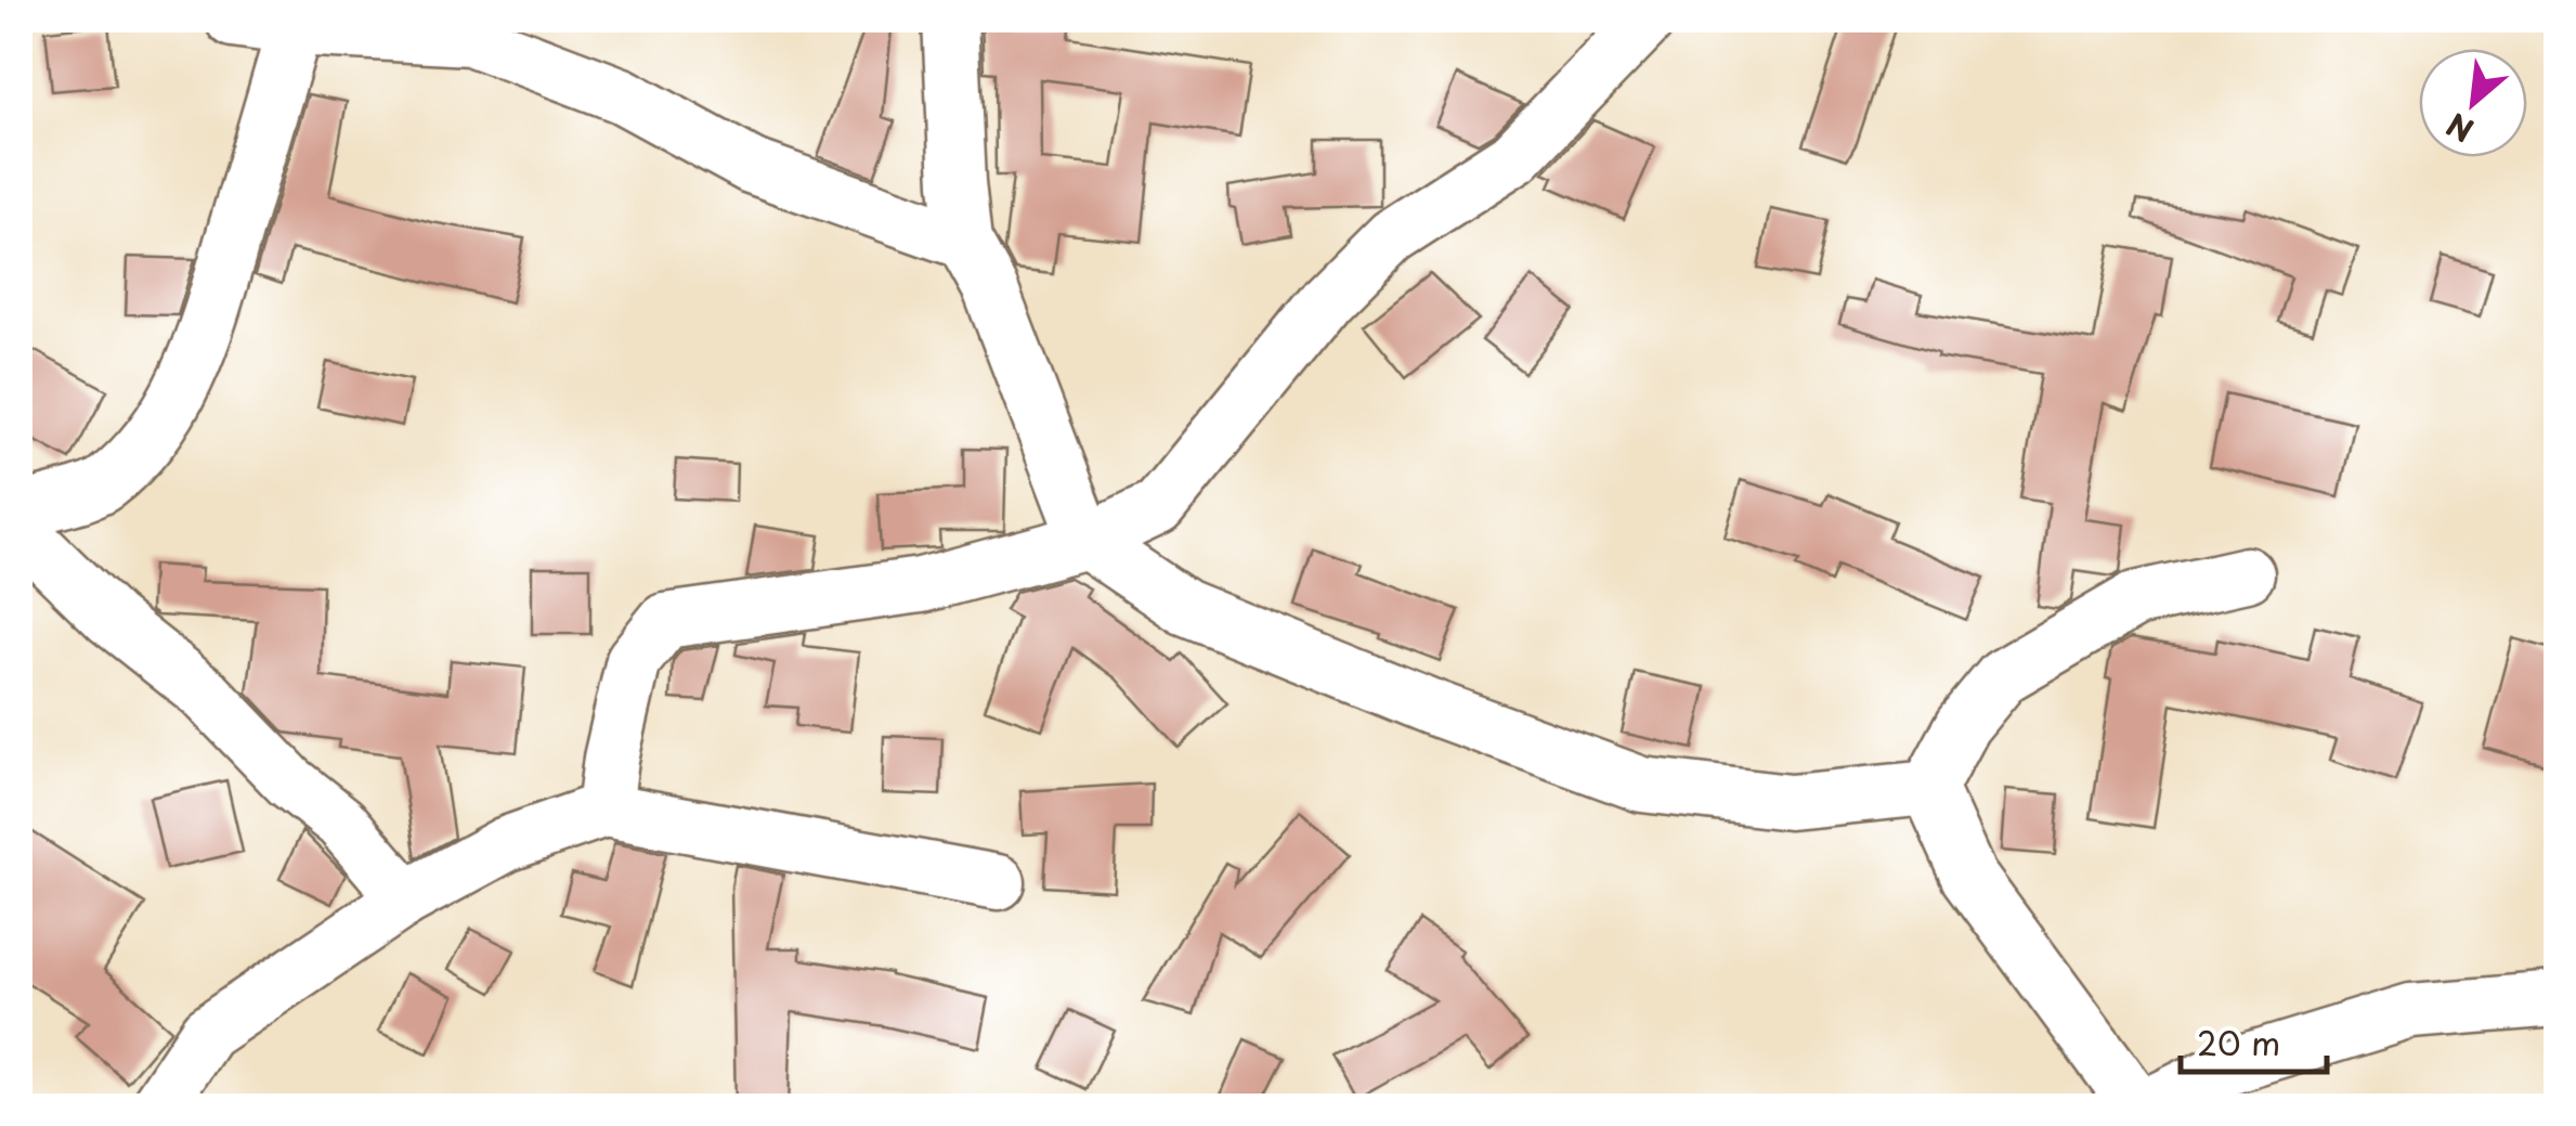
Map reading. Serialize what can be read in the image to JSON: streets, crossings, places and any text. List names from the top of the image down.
{
  "scale_bar": "20 m",
  "north": "bottom left"
}
